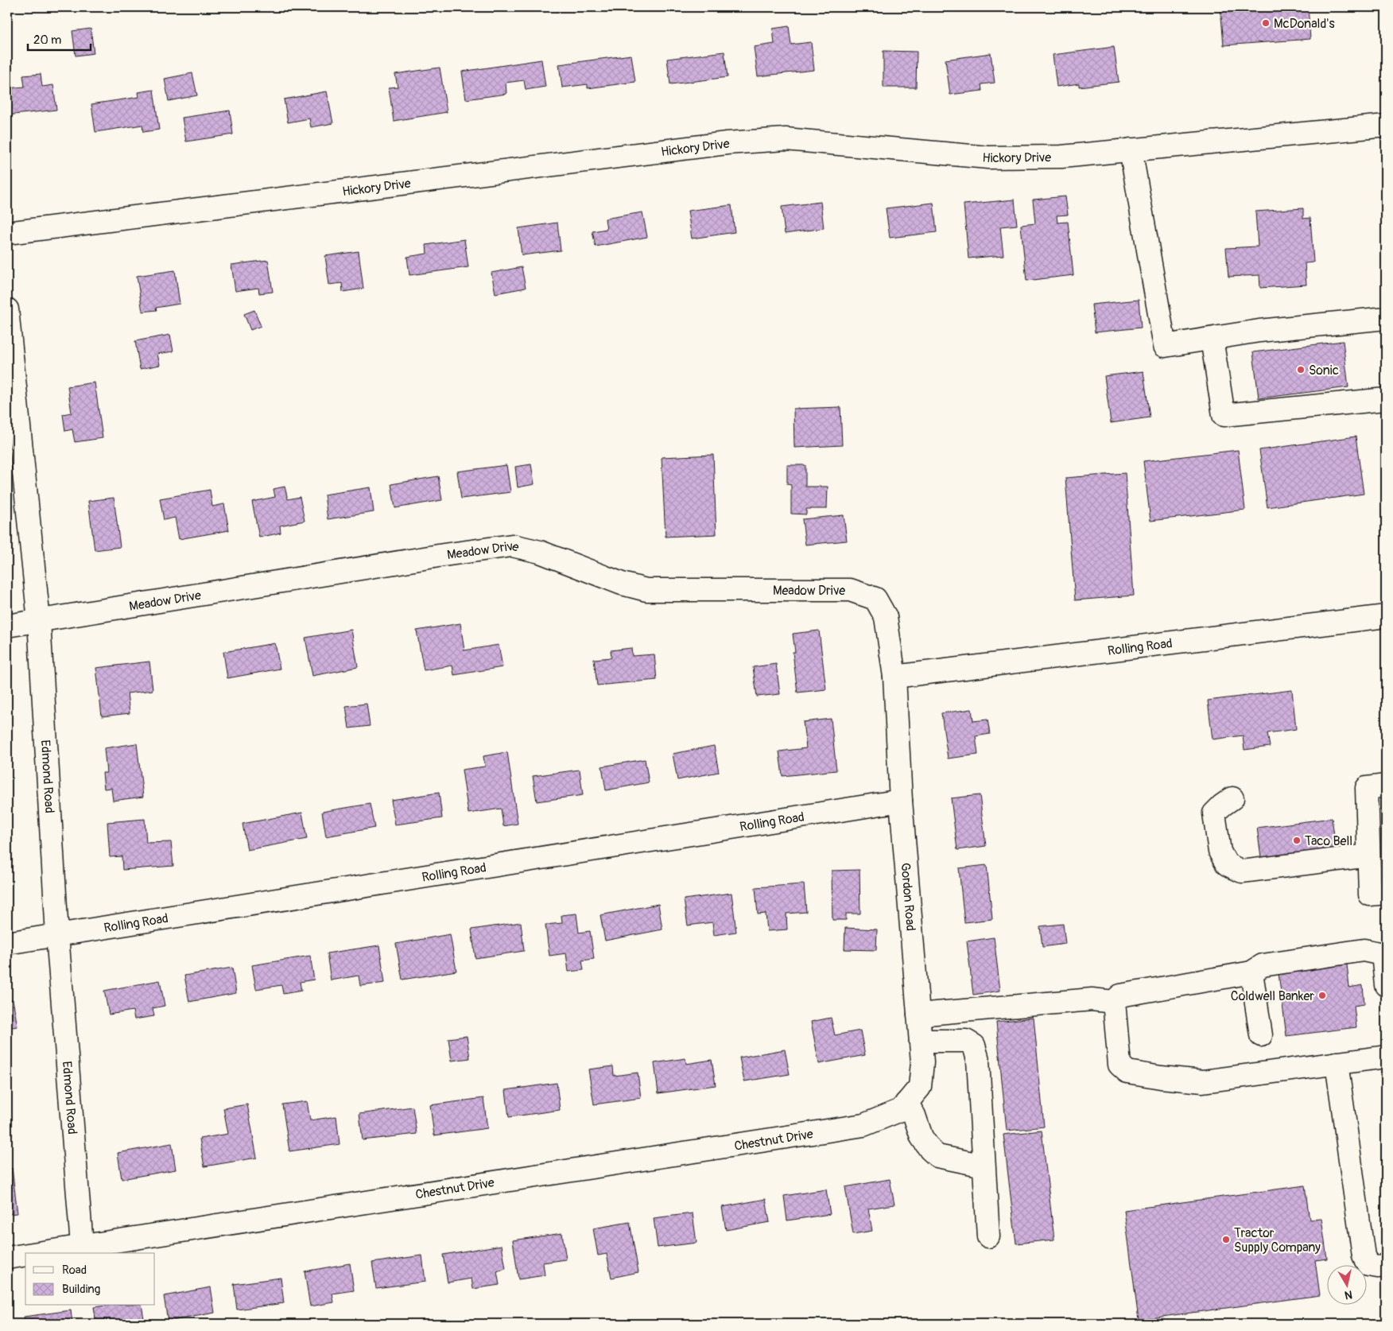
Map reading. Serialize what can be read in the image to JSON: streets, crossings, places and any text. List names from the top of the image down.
{
  "streets": {
    "street": [
      "Hickory Drive",
      "Meadow Drive",
      "Rolling Road",
      "Edmond Road",
      "Gordon Road",
      "Chestnut Drive"
    ]
  },
  "crossings": [
    ["Meadow Drive", "Rolling Road"],
    ["Meadow Drive", "Edmond Road"],
    ["Meadow Drive", "Gordon Road"],
    ["Rolling Road", "Edmond Road"],
    ["Rolling Road", "Gordon Road"],
    ["Edmond Road", "Chestnut Drive"],
    ["Gordon Road", "Chestnut Drive"]
  ],
  "places": [
    "McDonald's",
    "Sonic",
    "Taco Bell",
    "Coldwell Banker",
    "Tractor Supply Company"
  ],
  "legend": ["Road", "Building"],
  "scale_bar": "20 m",
  "north": "bottom"
}
